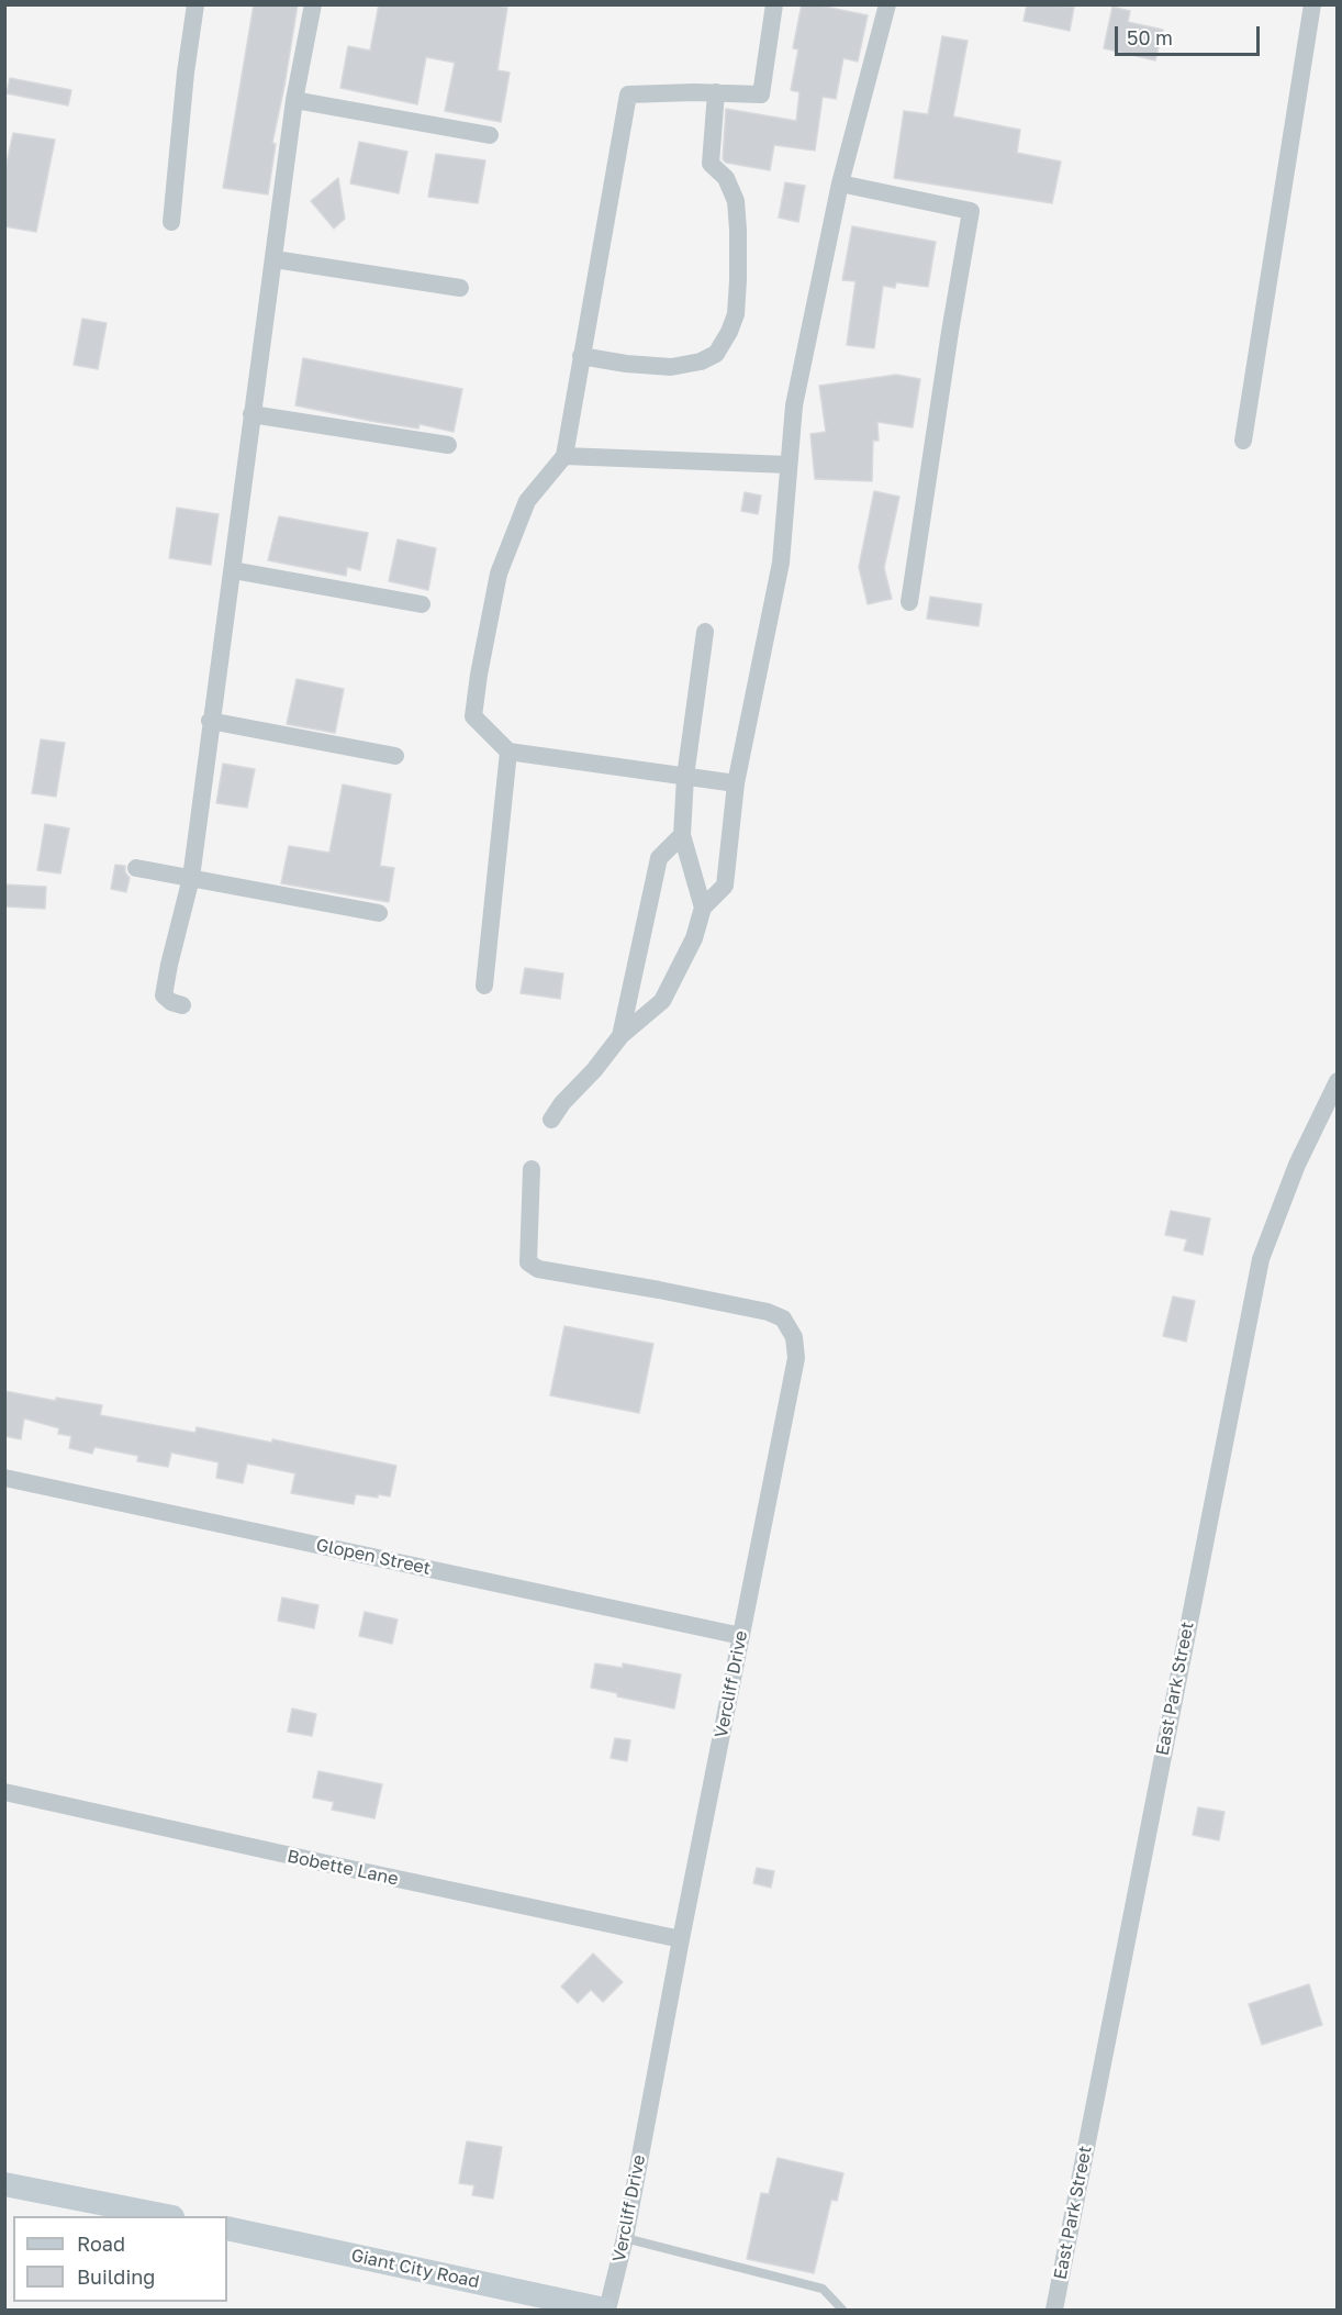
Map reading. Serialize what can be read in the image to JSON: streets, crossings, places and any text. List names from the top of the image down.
{
  "streets": {
    "street": [
      "Glopen Street",
      "Vercliff Drive",
      "East Park Street",
      "Bobette Lane",
      "Giant City Road"
    ]
  },
  "crossings": [
    ["Glopen Street", "Vercliff Drive"],
    ["Vercliff Drive", "Bobette Lane"],
    ["Vercliff Drive", "Giant City Road"]
  ],
  "legend": ["Road", "Building"],
  "scale_bar": "50 m"
}
